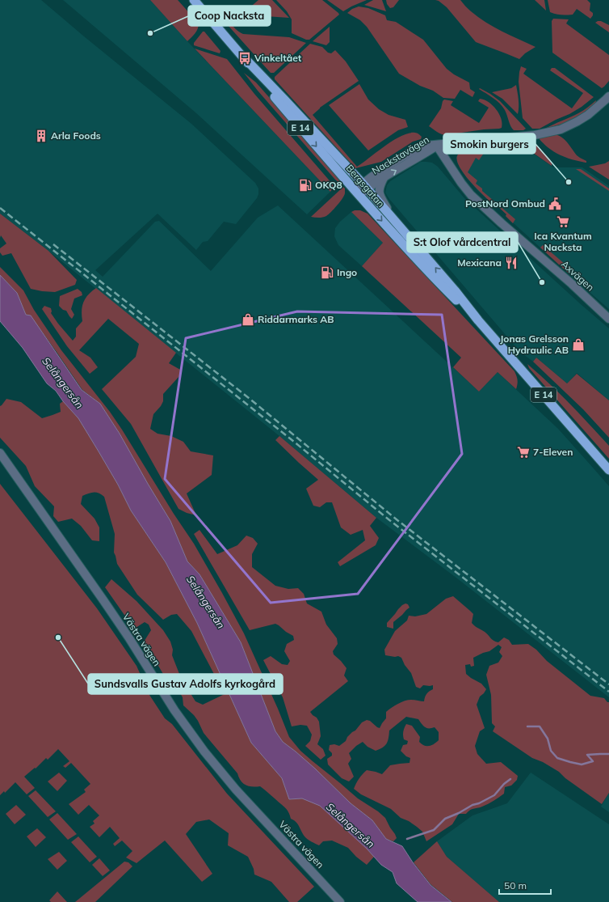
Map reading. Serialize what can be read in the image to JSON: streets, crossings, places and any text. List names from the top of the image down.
{
  "streets": {
    "highway": ["E 14", "Bergsgatan"],
    "street": ["Nackstavägen", "Axvägen", "Västra vägen"]
  },
  "crossings": [
    ["Nackstavägen", "Bergsgatan"],
    ["Nackstavägen", "Axvägen"]
  ],
  "water": ["Selångersån"],
  "places": {
    "other": [
      "Coop Nacksta",
      "Smokin burgers",
      "S:t Olof vårdcentral",
      "Sundsvalls Gustav Adolfs kyrkogård"
    ],
    "bus stop": ["Vinkeltået"],
    "building": ["Arla Foods"],
    "fuel station": ["OKQ8", "Ingo"],
    "public building": ["PostNord Ombud"],
    "supermarket": ["Ica Kvantum Nacksta", "7-Eleven"],
    "restaurant": ["Mexicana"],
    "shop": ["Riddarmarks AB", "Jonas Grelsson Hydraulic AB"]
  },
  "scale_bar": "50 m"
}
